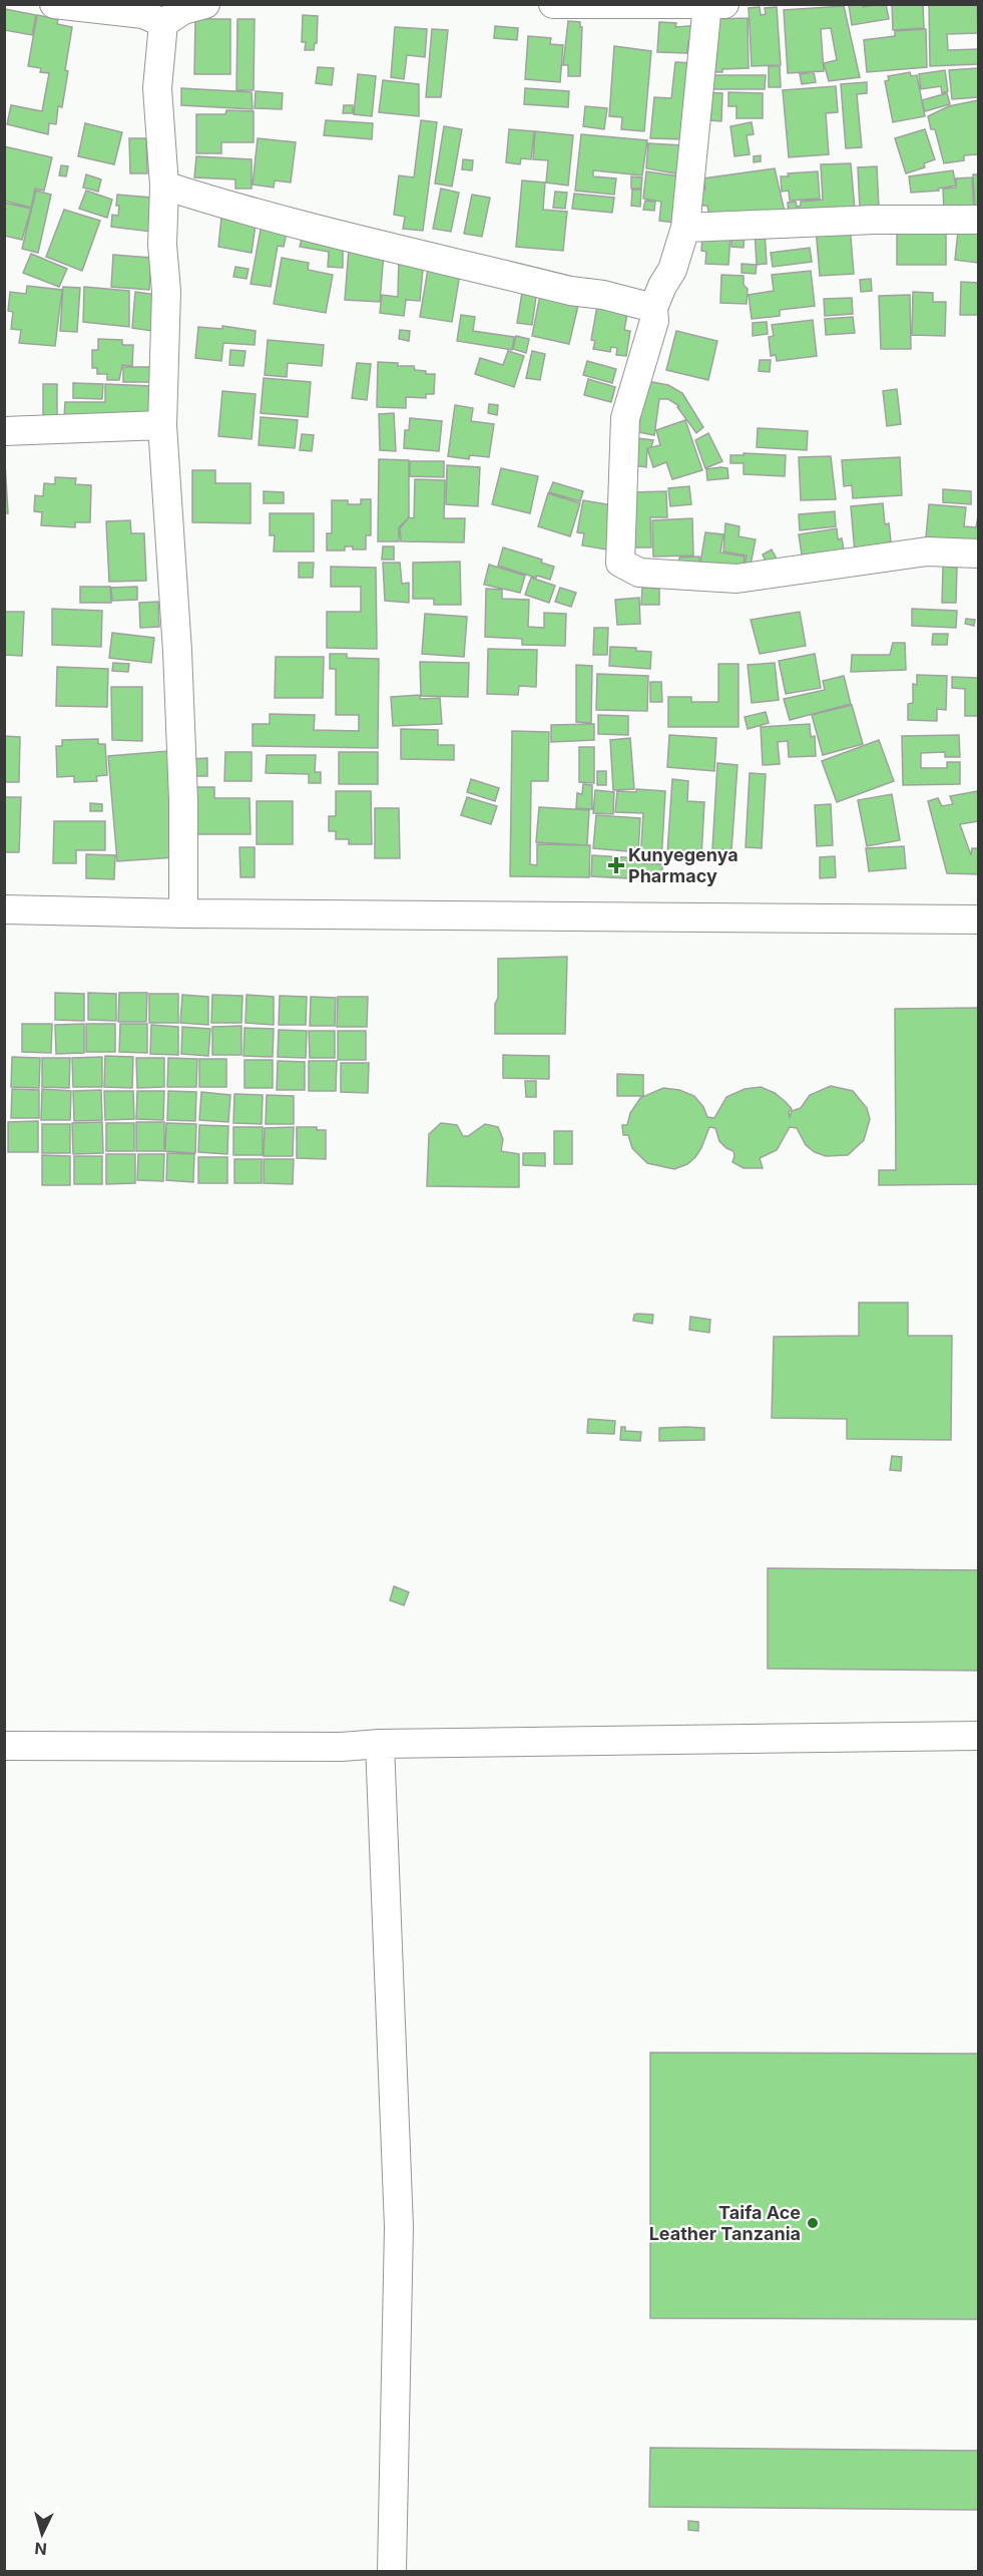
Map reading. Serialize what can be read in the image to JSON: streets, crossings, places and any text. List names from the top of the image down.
{
  "places": {
    "health": ["Kunyegenya Pharmacy"],
    "other": ["Taifa Ace Leather Tanzania"]
  },
  "north": "bottom"
}
